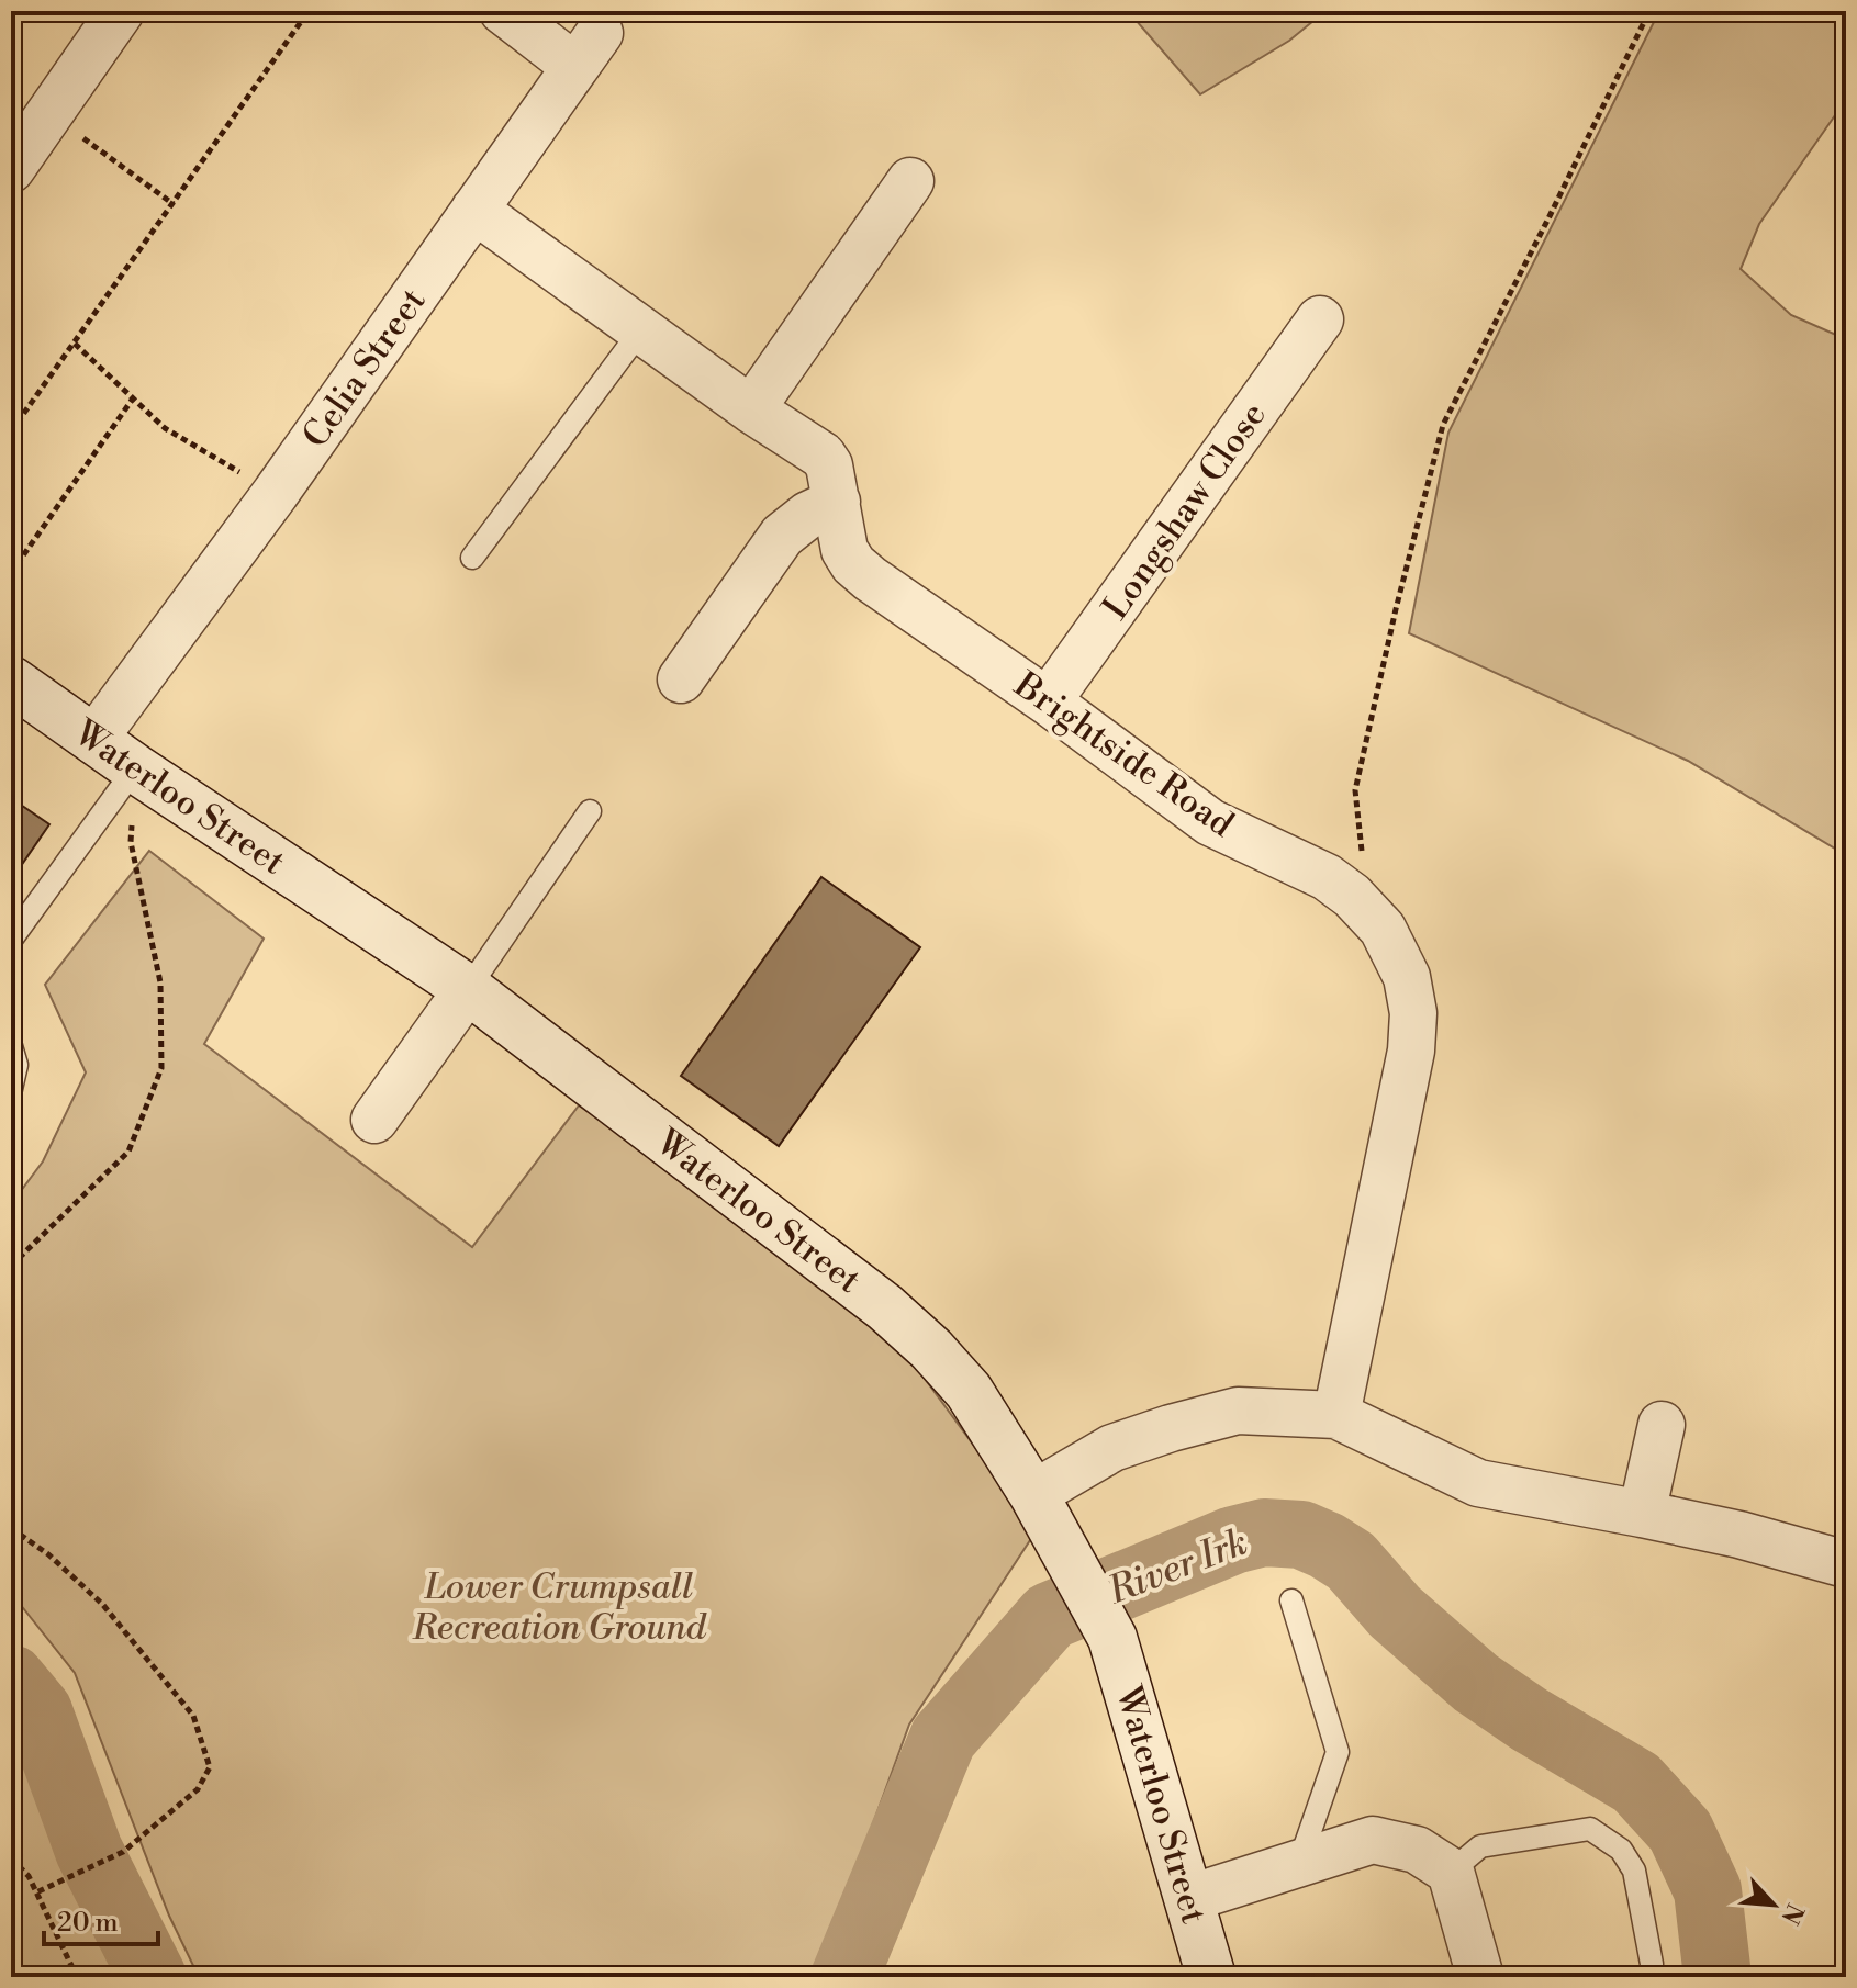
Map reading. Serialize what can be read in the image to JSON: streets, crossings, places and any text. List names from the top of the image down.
{
  "streets": {
    "street": [
      "Celia Street",
      "Longshaw Close",
      "Brightside Road",
      "Waterloo Street"
    ]
  },
  "crossings": [
    ["Celia Street", "Brightside Road"],
    ["Celia Street", "Waterloo Street"],
    ["Longshaw Close", "Brightside Road"]
  ],
  "water": ["River Irk"],
  "parks": ["Lower Crumpsall Recreation Ground"],
  "scale_bar": "20 m",
  "north": "bottom right"
}
